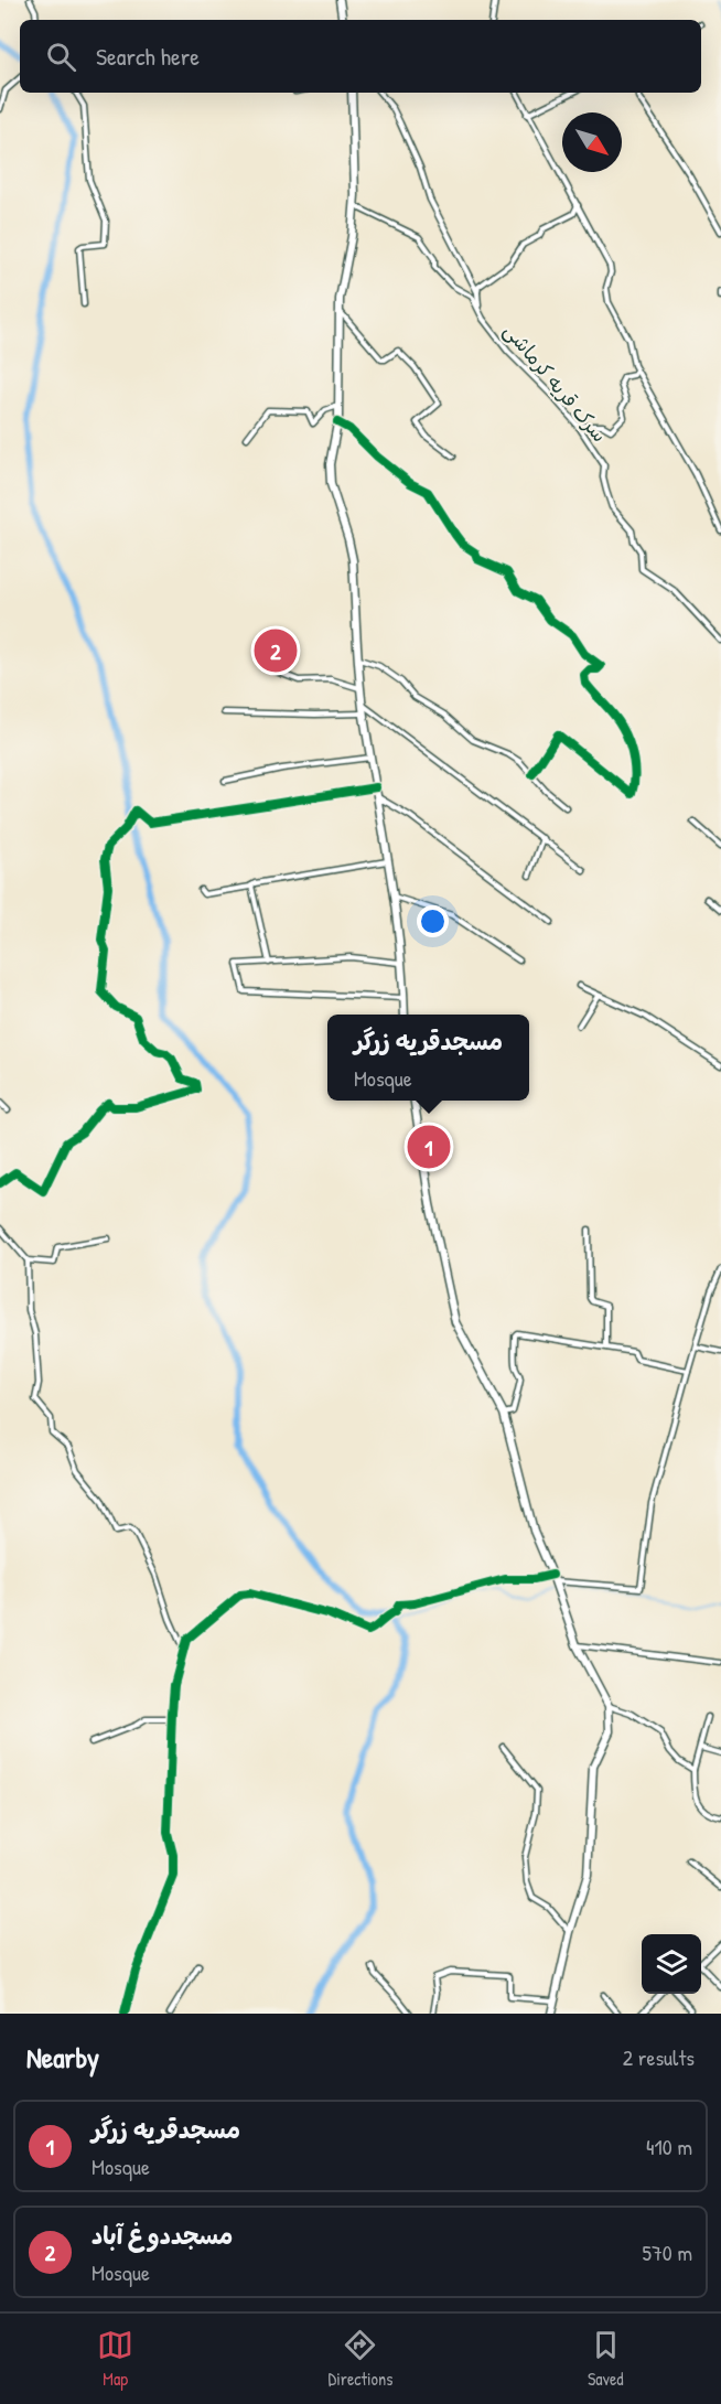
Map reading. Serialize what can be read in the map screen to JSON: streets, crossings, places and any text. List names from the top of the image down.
{
  "streets": {
    "street": ["سرک قریه کرماشی"]
  },
  "north": "bottom right",
  "page": {
    "search": "Search here",
    "pins": ["2", "1"],
    "popup": ["مسجدقریه زرگر", "Mosque"],
    "heading": ["Nearby", "2 results"],
    "list": [
      {
        "mark": "1",
        "name": "مسجدقریه زرگر",
        "note": "Mosque",
        "value": "410 m"
      },
      {
        "mark": "2",
        "name": "مسجددوغ آباد",
        "note": "Mosque",
        "value": "570 m"
      }
    ],
    "nav": ["Map", "Directions", "Saved"]
  }
}
